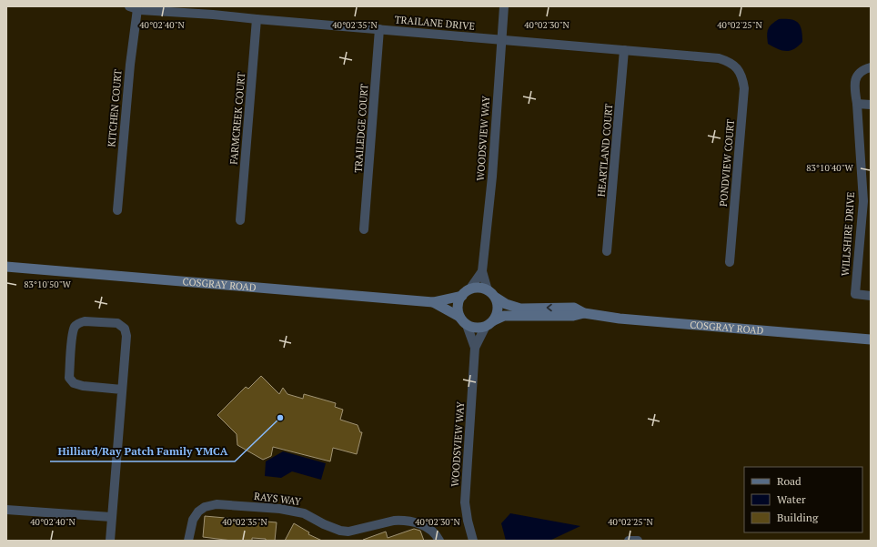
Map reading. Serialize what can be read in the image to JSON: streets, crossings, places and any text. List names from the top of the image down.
{
  "streets": {
    "main road": ["COSGRAY ROAD"],
    "street": [
      "TRAILANE DRIVE",
      "KITCHEN COURT",
      "FARMCREEK COURT",
      "TRAILEDGE COURT",
      "WOODSVIEW WAY",
      "HEARTLAND COURT",
      "PONDVIEW COURT",
      "WILLSHIRE DRIVE",
      "RAYS WAY"
    ]
  },
  "crossings": [
    ["TRAILANE DRIVE", "KITCHEN COURT"],
    ["TRAILANE DRIVE", "FARMCREEK COURT"],
    ["TRAILANE DRIVE", "TRAILEDGE COURT"],
    ["TRAILANE DRIVE", "WOODSVIEW WAY"],
    ["TRAILANE DRIVE", "HEARTLAND COURT"],
    ["TRAILANE DRIVE", "PONDVIEW COURT"],
    ["WOODSVIEW WAY", "COSGRAY ROAD"]
  ],
  "places": ["Hilliard/Ray Patch Family YMCA"],
  "legend": ["Road", "Water", "Building"],
  "coordinates": [
    "40°02'40\"N",
    "40°02'35\"N",
    "40°02'30\"N",
    "40°02'25\"N",
    "83°10'40\"W",
    "83°10'50\"W"
  ]
}
